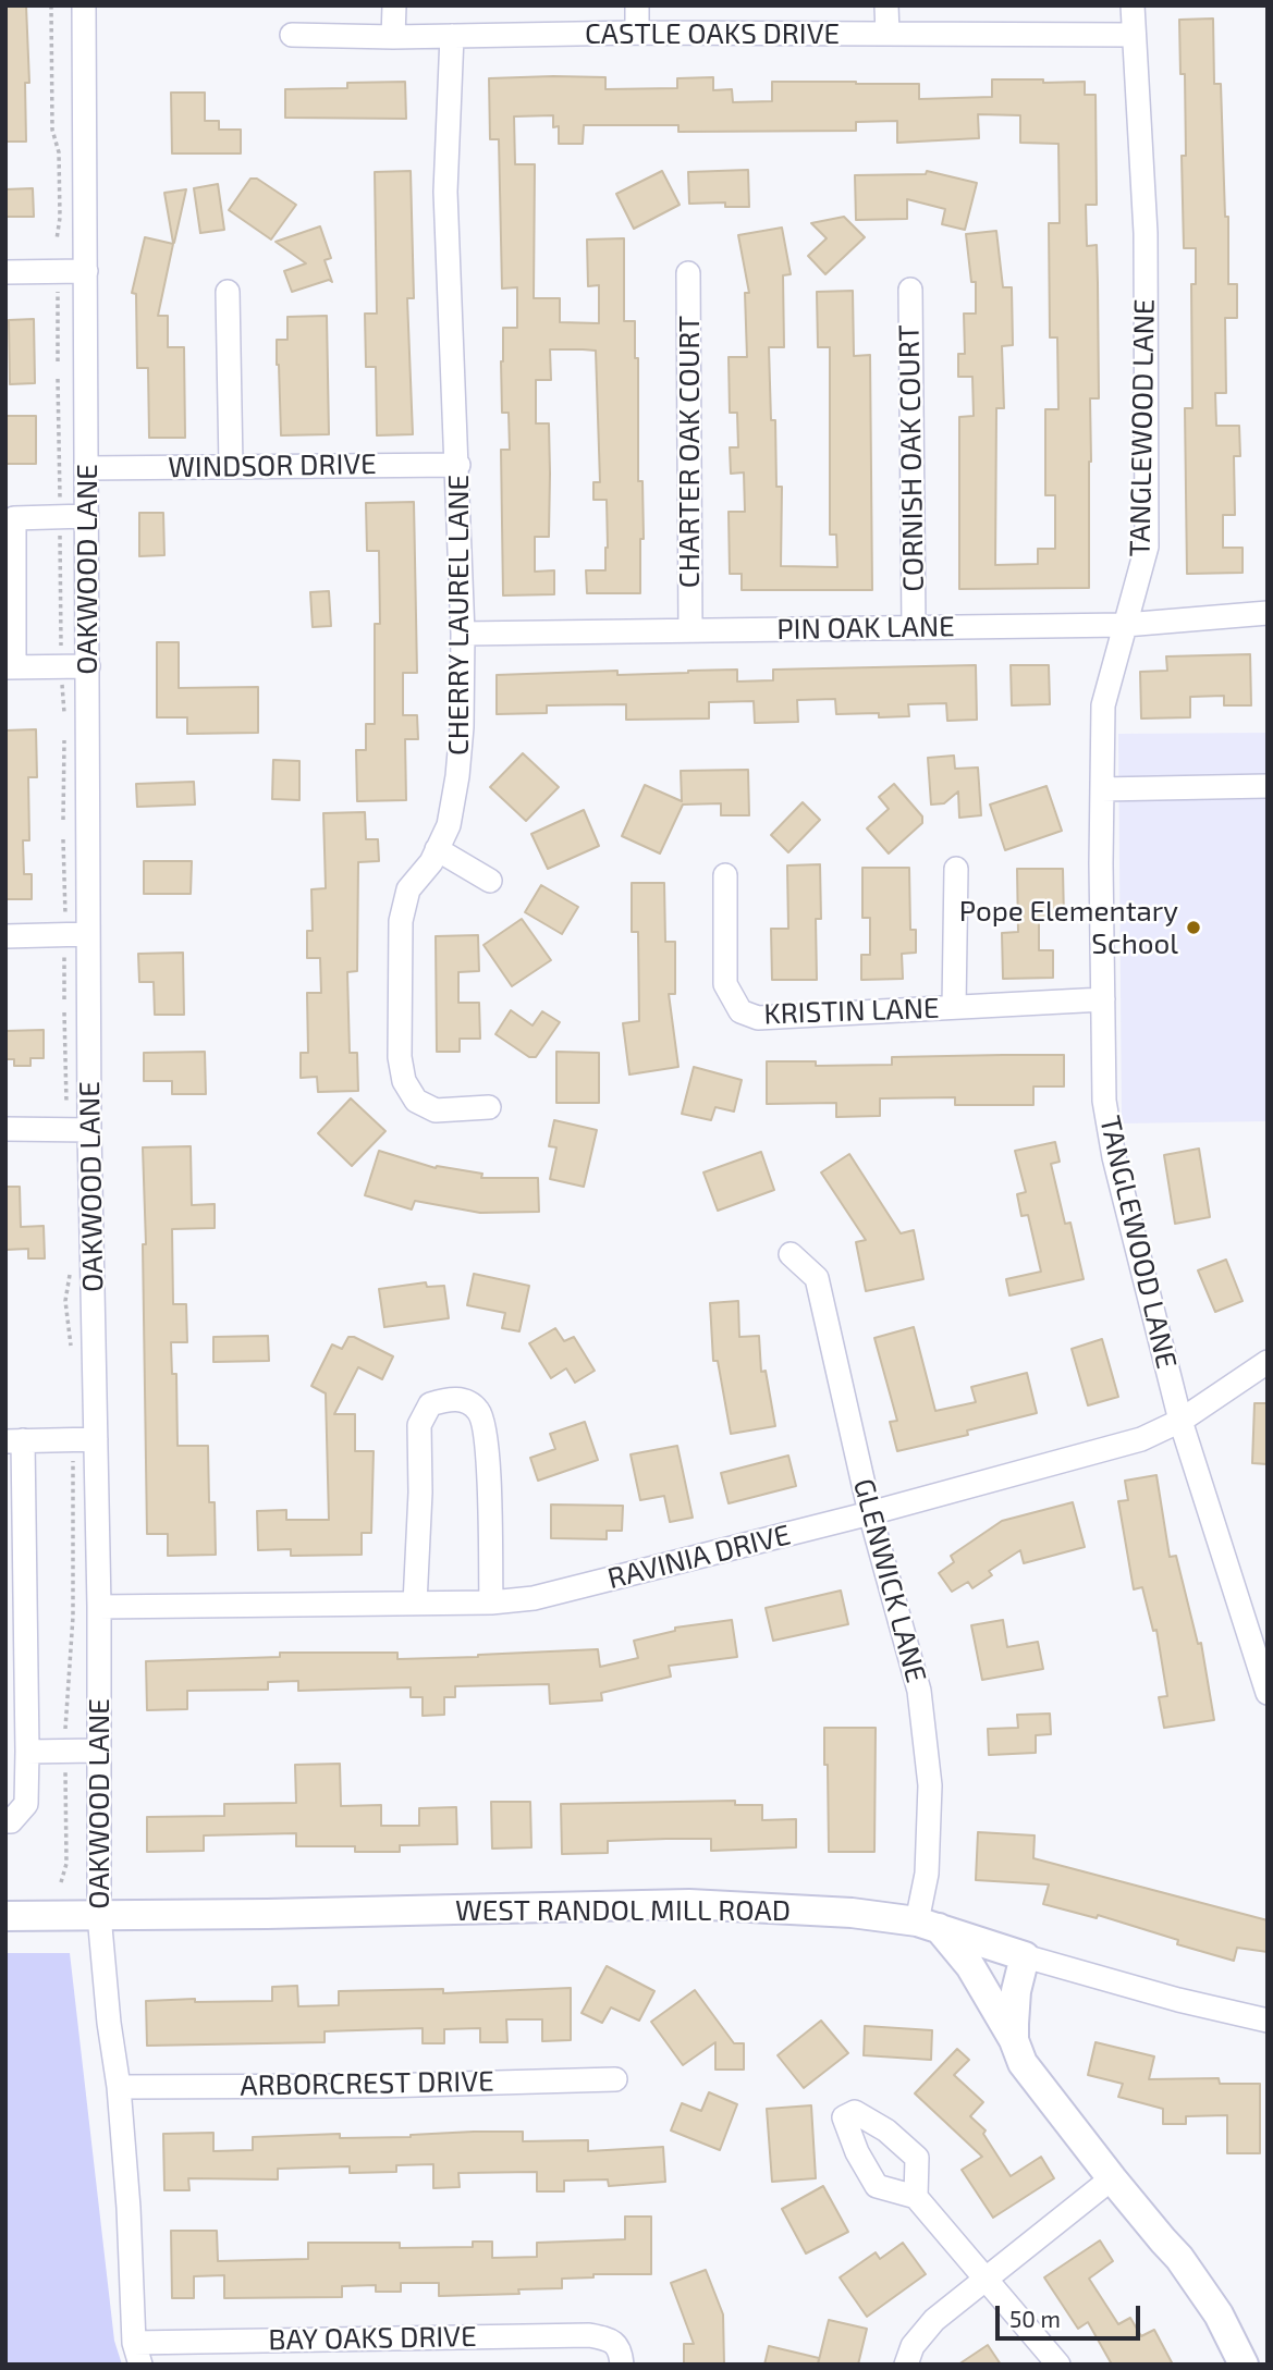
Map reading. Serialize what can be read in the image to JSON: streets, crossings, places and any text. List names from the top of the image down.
{
  "streets": {
    "main road": ["WEST RANDOL MILL ROAD"],
    "street": [
      "CASTLE OAKS DRIVE",
      "TANGLEWOOD LANE",
      "CHARTER OAK COURT",
      "CORNISH OAK COURT",
      "WINDSOR DRIVE",
      "OAKWOOD LANE",
      "CHERRY LAUREL LANE",
      "PIN OAK LANE",
      "KRISTIN LANE",
      "RAVINIA DRIVE",
      "GLENWICK LANE",
      "ARBORCREST DRIVE",
      "BAY OAKS DRIVE"
    ]
  },
  "crossings": [
    ["CASTLE OAKS DRIVE", "TANGLEWOOD LANE"],
    ["CASTLE OAKS DRIVE", "CHERRY LAUREL LANE"],
    ["TANGLEWOOD LANE", "PIN OAK LANE"],
    ["TANGLEWOOD LANE", "KRISTIN LANE"],
    ["TANGLEWOOD LANE", "RAVINIA DRIVE"],
    ["CHARTER OAK COURT", "PIN OAK LANE"],
    ["CORNISH OAK COURT", "PIN OAK LANE"],
    ["WINDSOR DRIVE", "OAKWOOD LANE"],
    ["WINDSOR DRIVE", "CHERRY LAUREL LANE"],
    ["OAKWOOD LANE", "RAVINIA DRIVE"],
    ["OAKWOOD LANE", "WEST RANDOL MILL ROAD"],
    ["OAKWOOD LANE", "ARBORCREST DRIVE"],
    ["OAKWOOD LANE", "BAY OAKS DRIVE"],
    ["CHERRY LAUREL LANE", "PIN OAK LANE"],
    ["RAVINIA DRIVE", "GLENWICK LANE"],
    ["GLENWICK LANE", "WEST RANDOL MILL ROAD"]
  ],
  "places": ["Pope Elementary School"],
  "scale_bar": "50 m"
}
